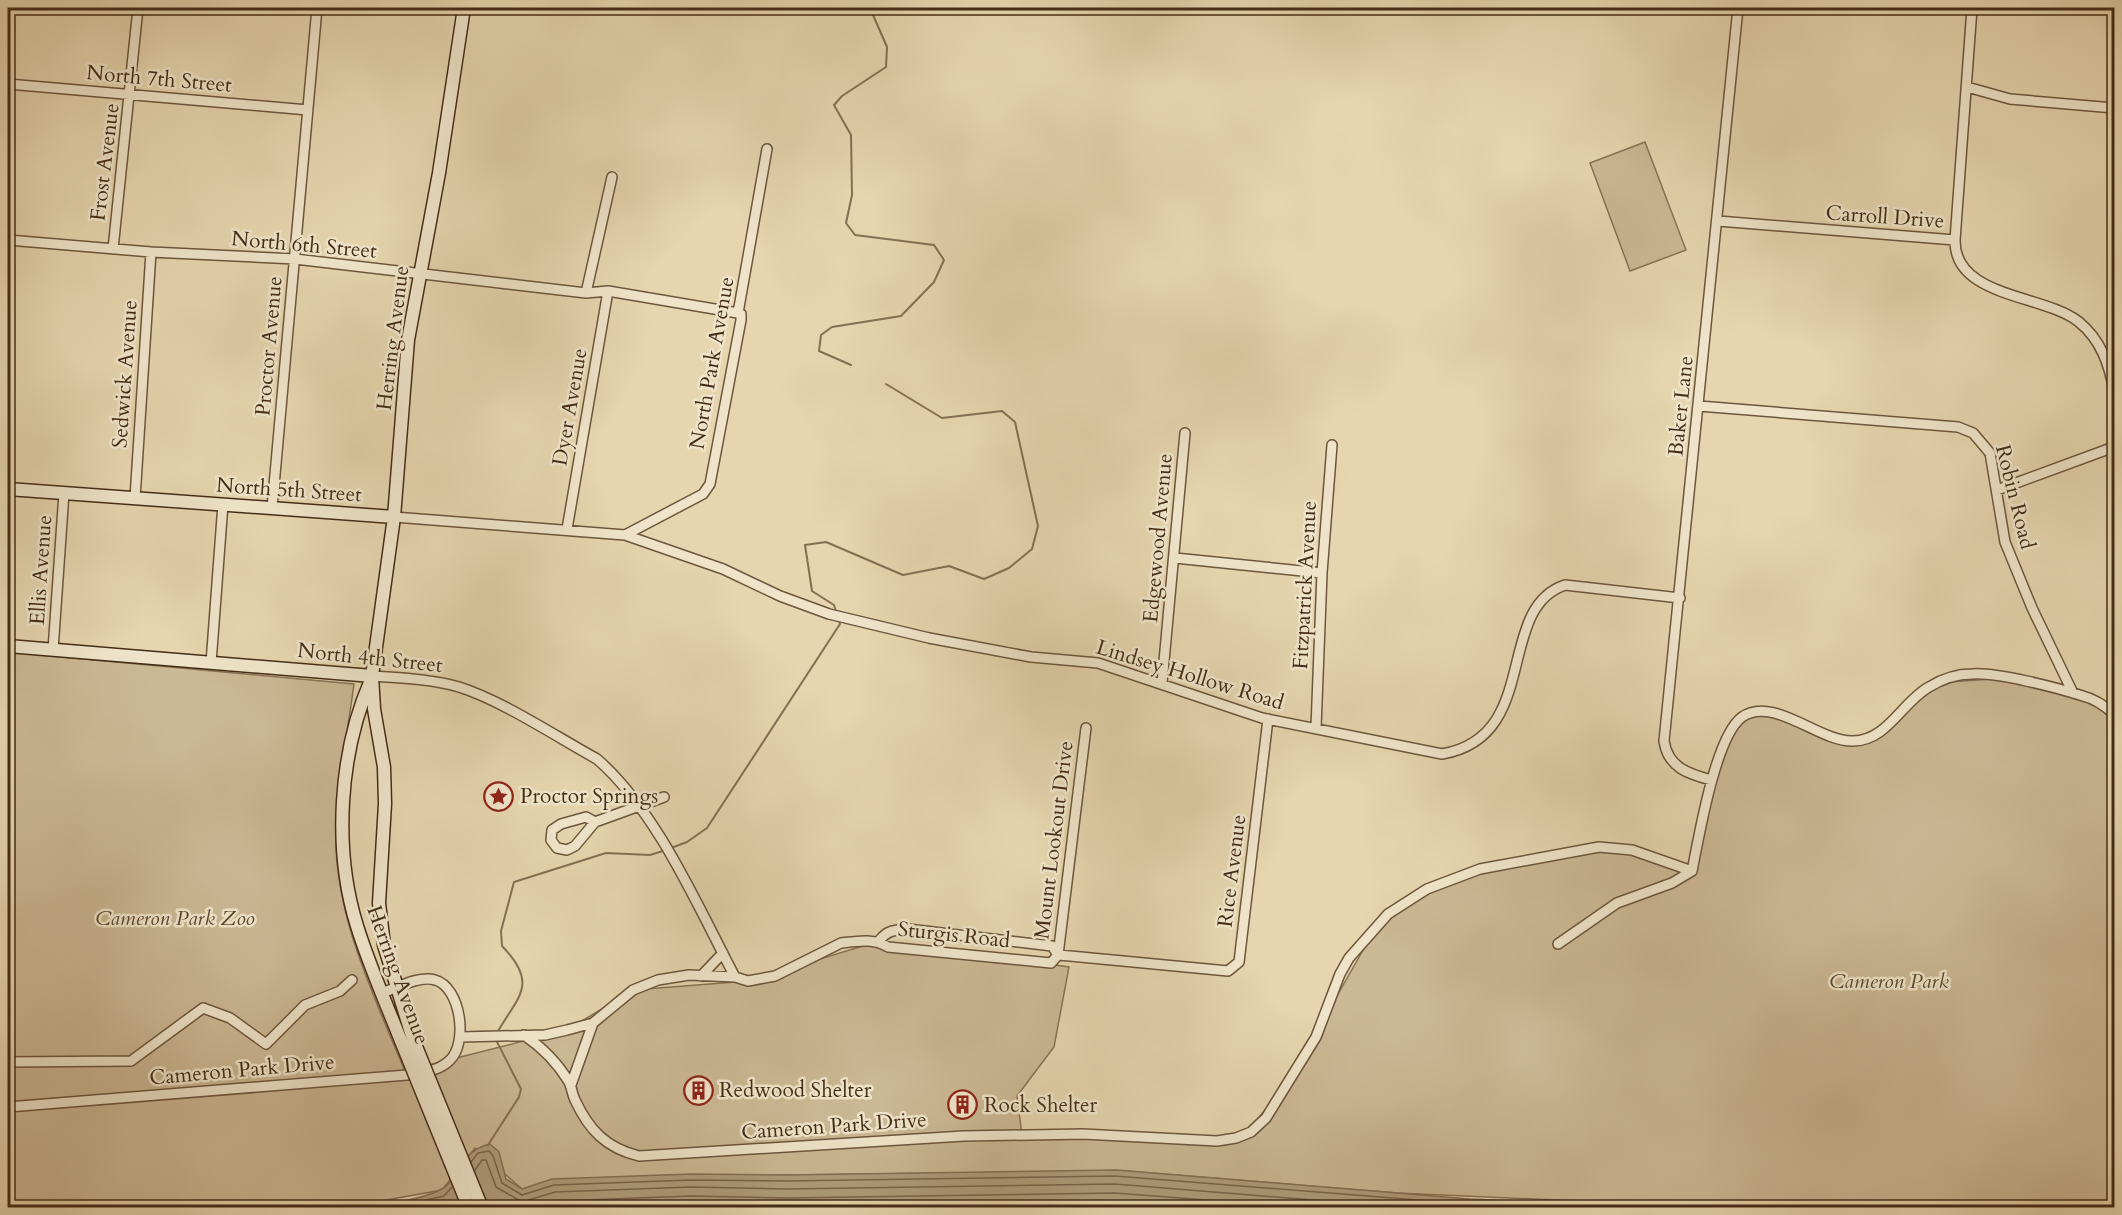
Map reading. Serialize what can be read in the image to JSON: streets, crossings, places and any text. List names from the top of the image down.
{
  "streets": {
    "main road": ["Herring Avenue", "North 5th Street", "North 4th Street"],
    "street": [
      "North 7th Street",
      "Frost Avenue",
      "Carroll Drive",
      "North 6th Street",
      "Proctor Avenue",
      "North Park Avenue",
      "Sedwick Avenue",
      "Baker Lane",
      "Dyer Avenue",
      "Robin Road",
      "Edgewood Avenue",
      "Ellis Avenue",
      "Fitzpatrick Avenue",
      "Lindsey Hollow Road",
      "Mount Lookout Drive",
      "Rice Avenue",
      "Sturgis Road",
      "Cameron Park Drive"
    ]
  },
  "crossings": [
    ["North 7th Street", "Frost Avenue"],
    ["North 7th Street", "Proctor Avenue"],
    ["Frost Avenue", "North 6th Street"],
    ["Carroll Drive", "Baker Lane"],
    ["North 6th Street", "Herring Avenue"],
    ["North 6th Street", "Proctor Avenue"],
    ["North 6th Street", "North Park Avenue"],
    ["North 6th Street", "Sedwick Avenue"],
    ["North 6th Street", "Dyer Avenue"],
    ["Herring Avenue", "North 5th Street"],
    ["Herring Avenue", "North 4th Street"],
    ["Proctor Avenue", "North 5th Street"],
    ["North Park Avenue", "Lindsey Hollow Road"],
    ["Sedwick Avenue", "North 5th Street"],
    ["Baker Lane", "Robin Road"],
    ["Baker Lane", "Lindsey Hollow Road"],
    ["Dyer Avenue", "North 5th Street"],
    ["Dyer Avenue", "Lindsey Hollow Road"],
    ["North 5th Street", "Ellis Avenue"],
    ["North 5th Street", "Lindsey Hollow Road"],
    ["Edgewood Avenue", "Lindsey Hollow Road"],
    ["Ellis Avenue", "North 4th Street"],
    ["Fitzpatrick Avenue", "Lindsey Hollow Road"],
    ["North 4th Street", "Sturgis Road"],
    ["Lindsey Hollow Road", "Rice Avenue"],
    ["Mount Lookout Drive", "Sturgis Road"],
    ["Rice Avenue", "Sturgis Road"],
    ["Sturgis Road", "Cameron Park Drive"]
  ],
  "parks": ["Cameron Park Zoo", "Cameron Park"],
  "places": {
    "place": ["Proctor Springs"],
    "building": ["Redwood Shelter", "Rock Shelter"]
  }
}
